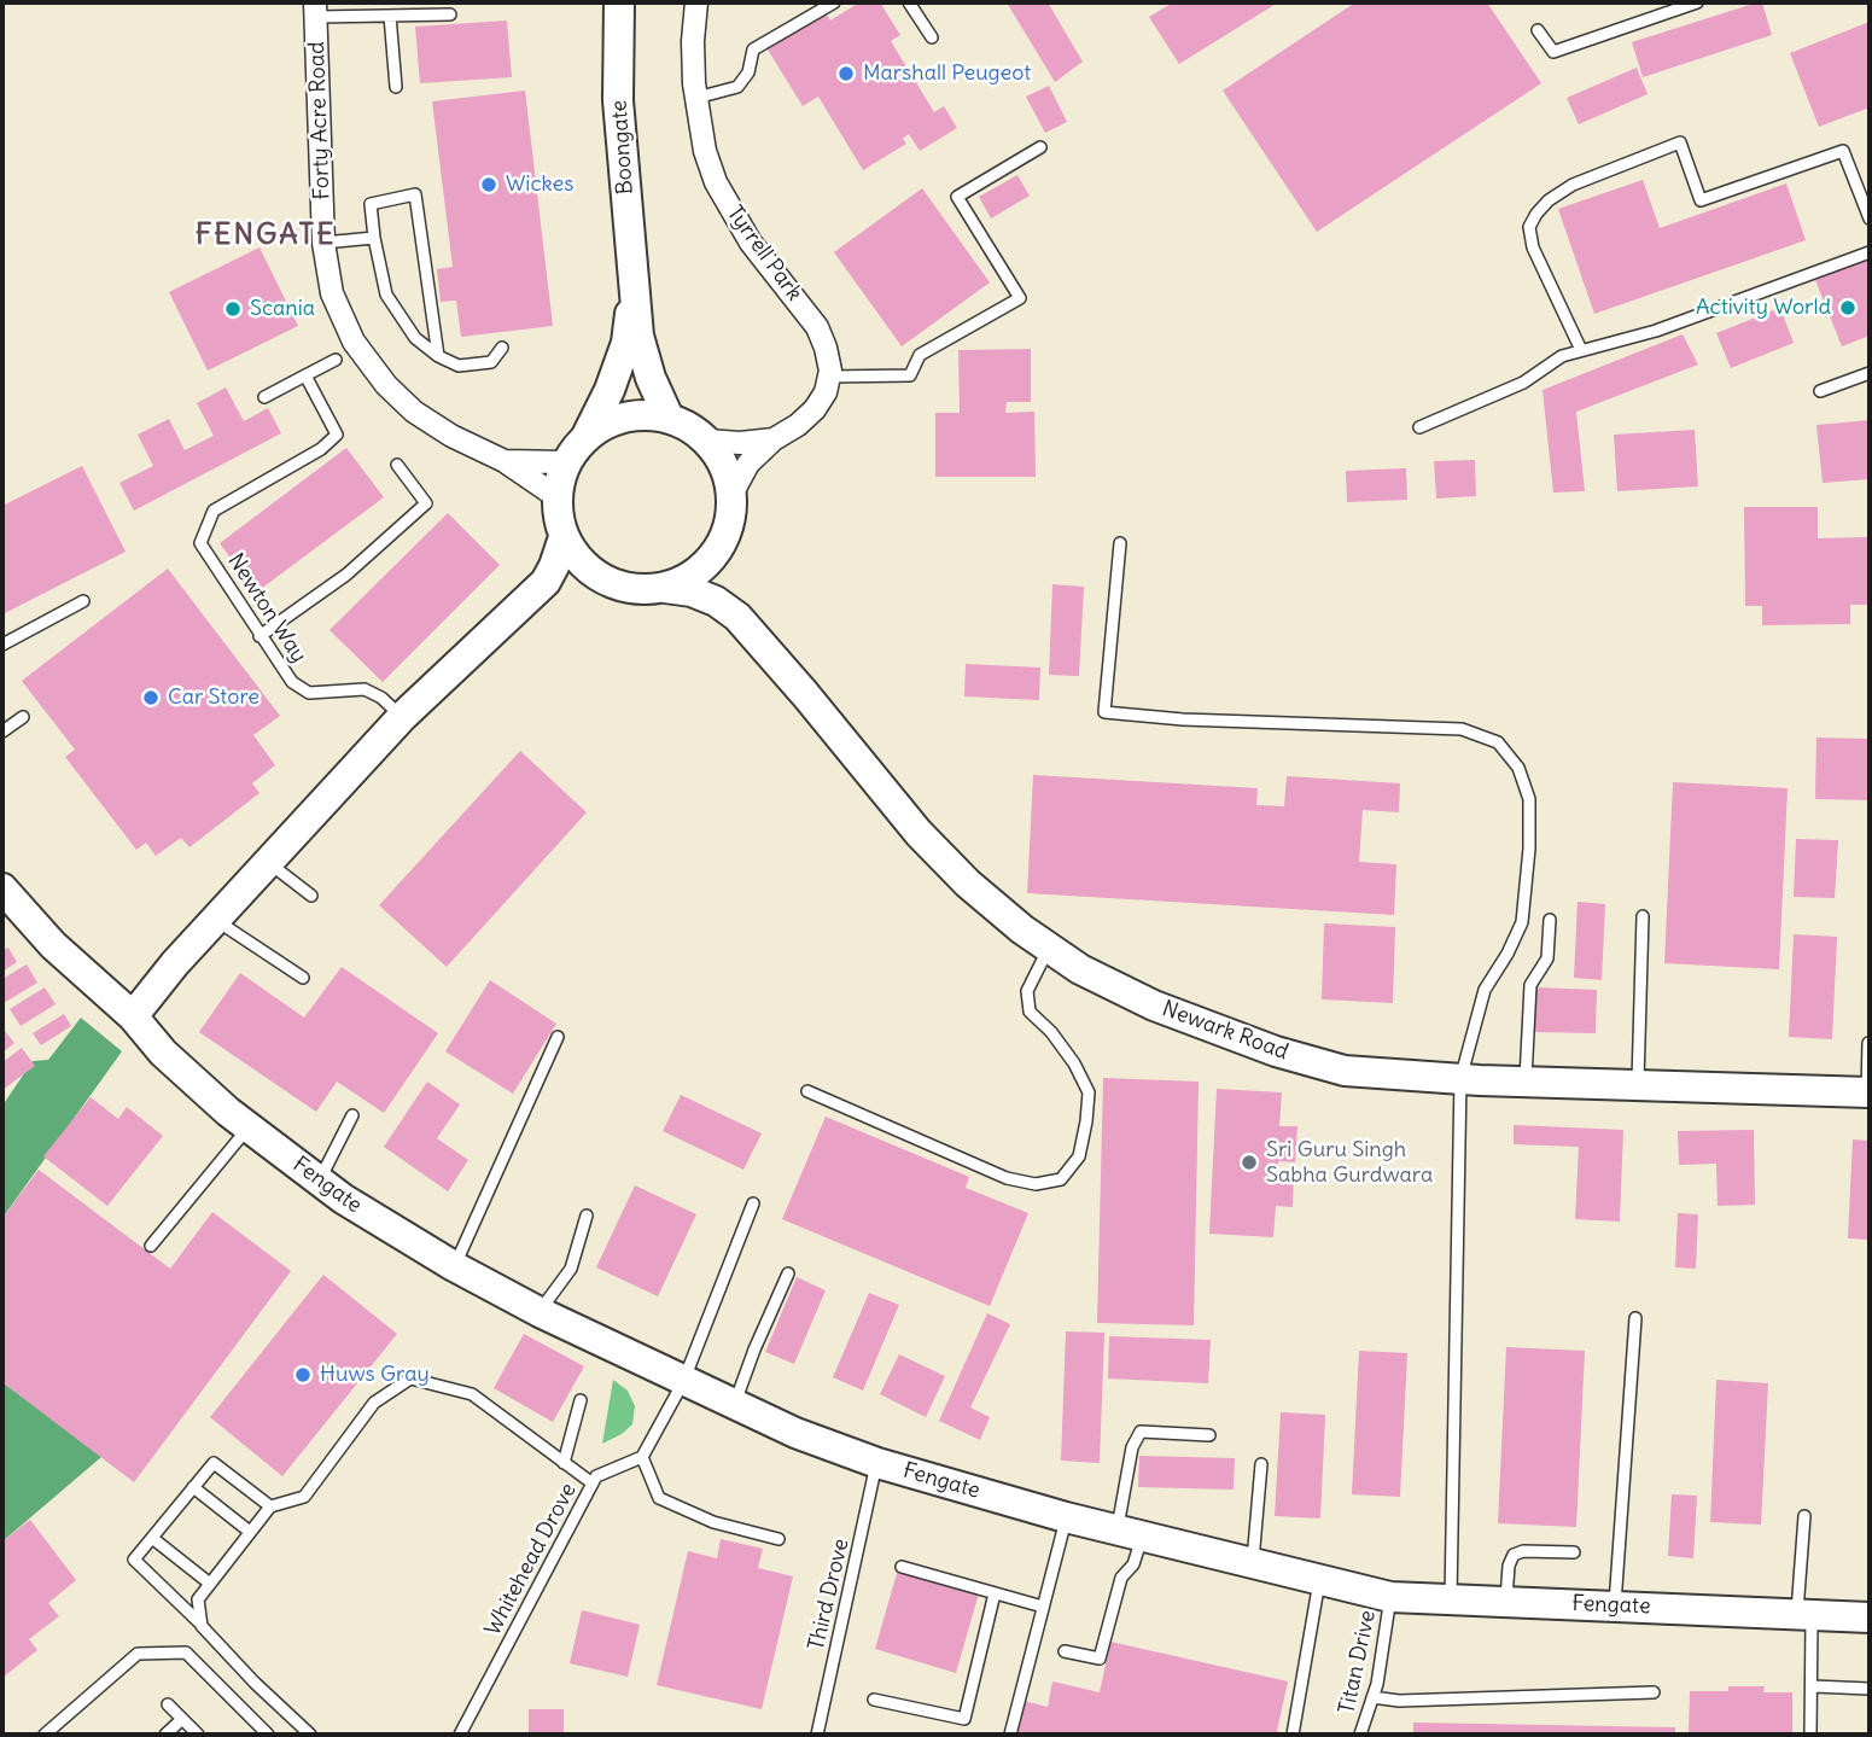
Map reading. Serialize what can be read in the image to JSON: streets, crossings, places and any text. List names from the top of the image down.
{
  "streets": {
    "street": [
      "Forty Acre Road",
      "Boongate",
      "Tyrrell Park",
      "Newark Road",
      "Fengate"
    ],
    "lane": [
      "Newton Way",
      "Whitehead Drove",
      "Third Drove",
      "Titan Drive"
    ]
  },
  "crossings": [
    ["Forty Acre Road", "Boongate"],
    ["Forty Acre Road", "Newark Road"],
    ["Boongate", "Newark Road"],
    ["Fengate", "Third Drove"],
    ["Fengate", "Titan Drive"]
  ],
  "districts": ["FENGATE"],
  "places": [
    "Marshall Peugeot",
    "Wickes",
    "Activity World",
    "Scania",
    "Car Store",
    "Sri Guru Singh Sabha Gurdwara",
    "Huws Gray"
  ]
}
